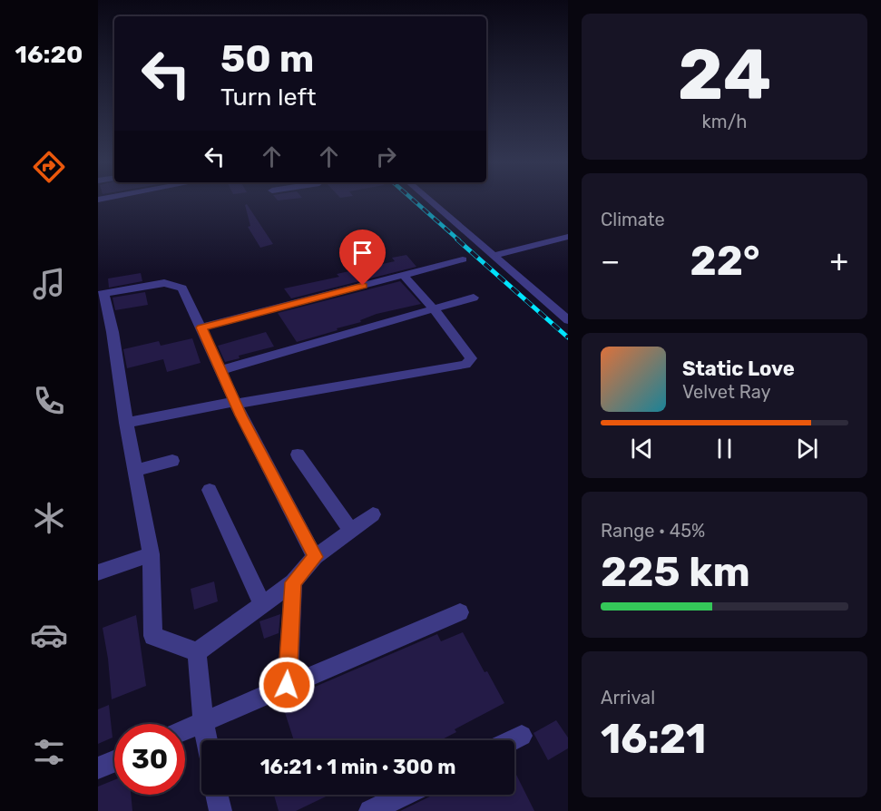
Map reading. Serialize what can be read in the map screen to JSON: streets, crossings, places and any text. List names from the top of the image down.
{
  "page": {
    "tabs": "16:20",
    "tile": [
      ["24", "km/h"],
      "Climate",
      ["Range · 45%", "225 km"],
      ["Arrival", "16:21"]
    ],
    "turn": ["50 m", "Turn left"],
    "heat": ["−", "22°", "+"],
    "song": ["Static Love", "Velvet Ray"],
    "limit": "30",
    "trip": "16:21 · 1 min · 300 m"
  }
}
